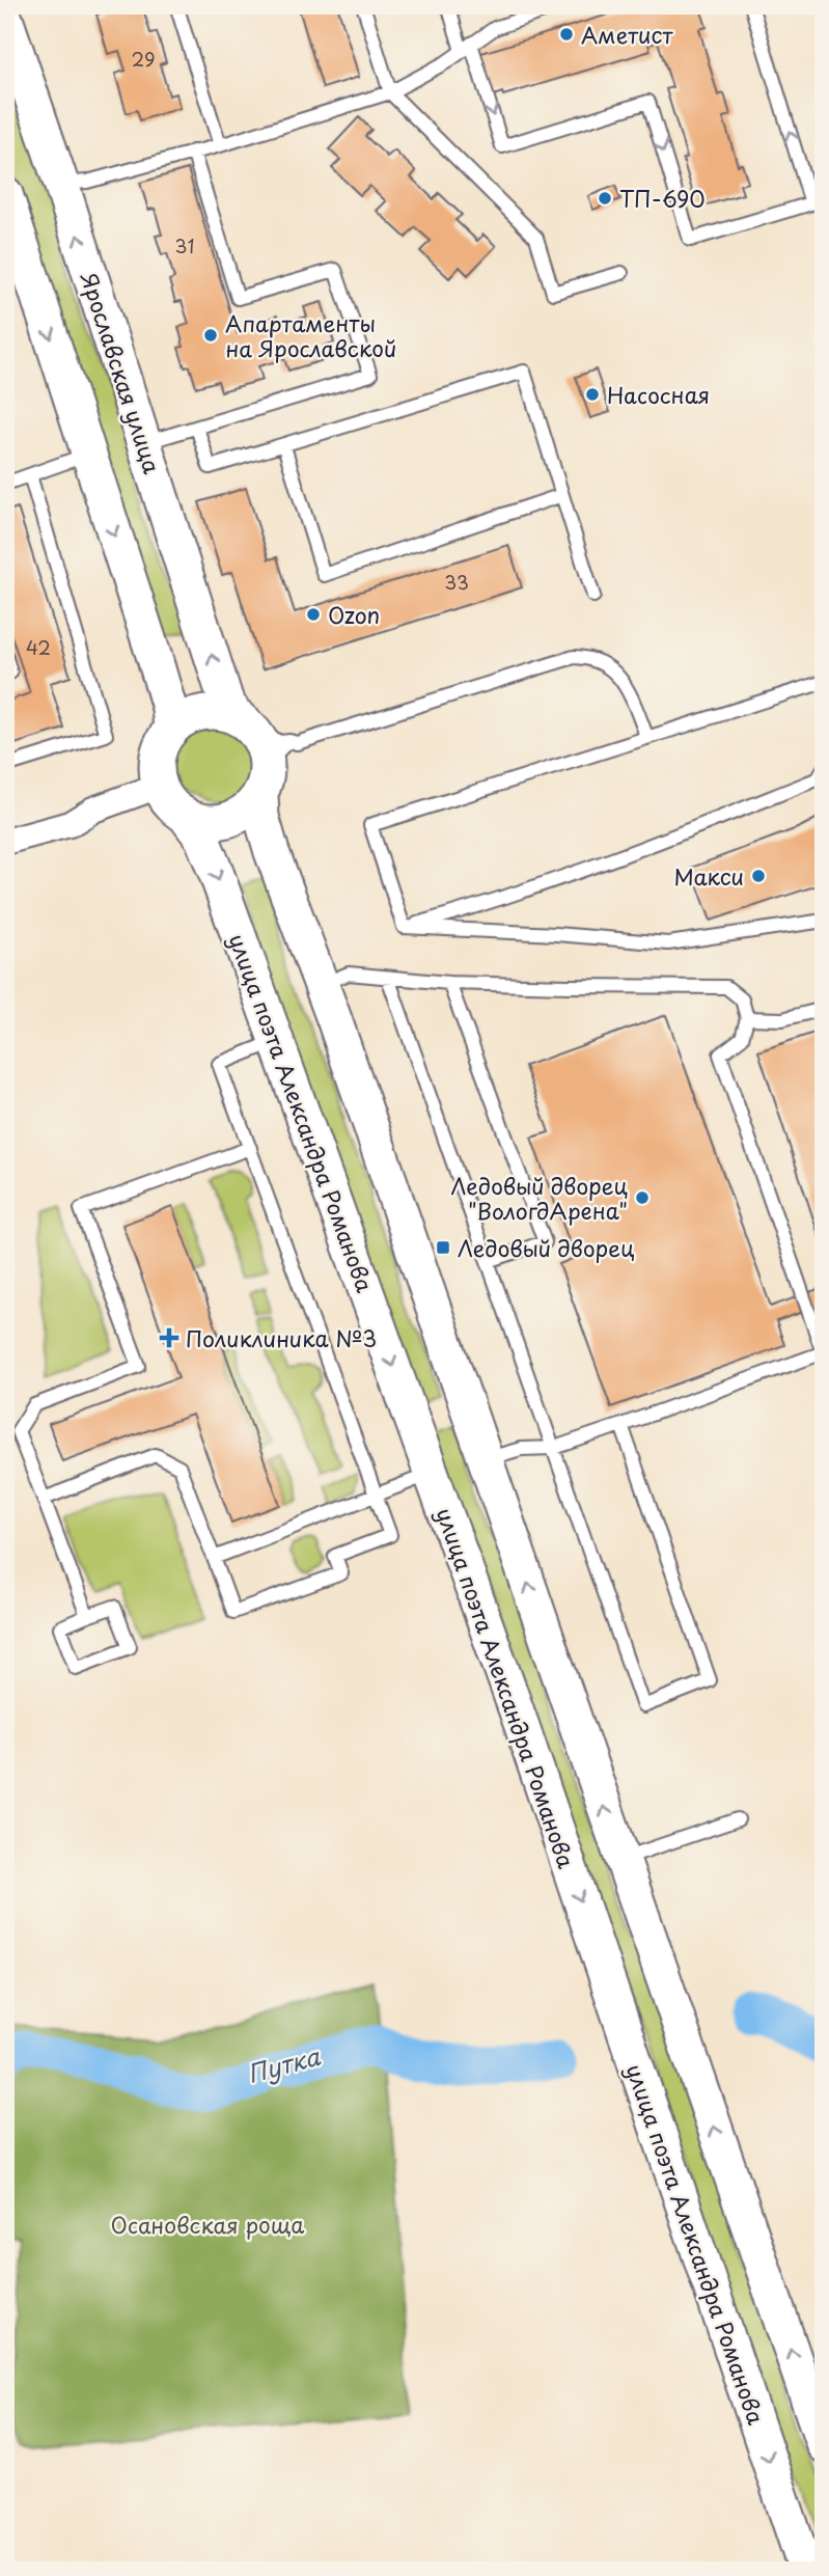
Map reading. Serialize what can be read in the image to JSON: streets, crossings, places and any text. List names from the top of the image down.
{
  "streets": {
    "main road": ["Ярославская улица", "улица поэта Александра Романова"]
  },
  "crossings": [
    ["Ярославская улица", "улица поэта Александра Романова"]
  ],
  "water": ["Путка"],
  "parks": ["Осановская роща"],
  "places": {
    "other": [
      "Аметист",
      "ТП-690",
      "Апартаменты на Ярославской",
      "Насосная",
      "Ozon",
      "Макси",
      "Ледовый дворец \"ВологдАрена\""
    ],
    "transit": ["Ледовый дворец"],
    "health": ["Поликлиника №3"]
  },
  "house_numbers": [
    "29",
    "31",
    "33",
    "42"
  ]
}
